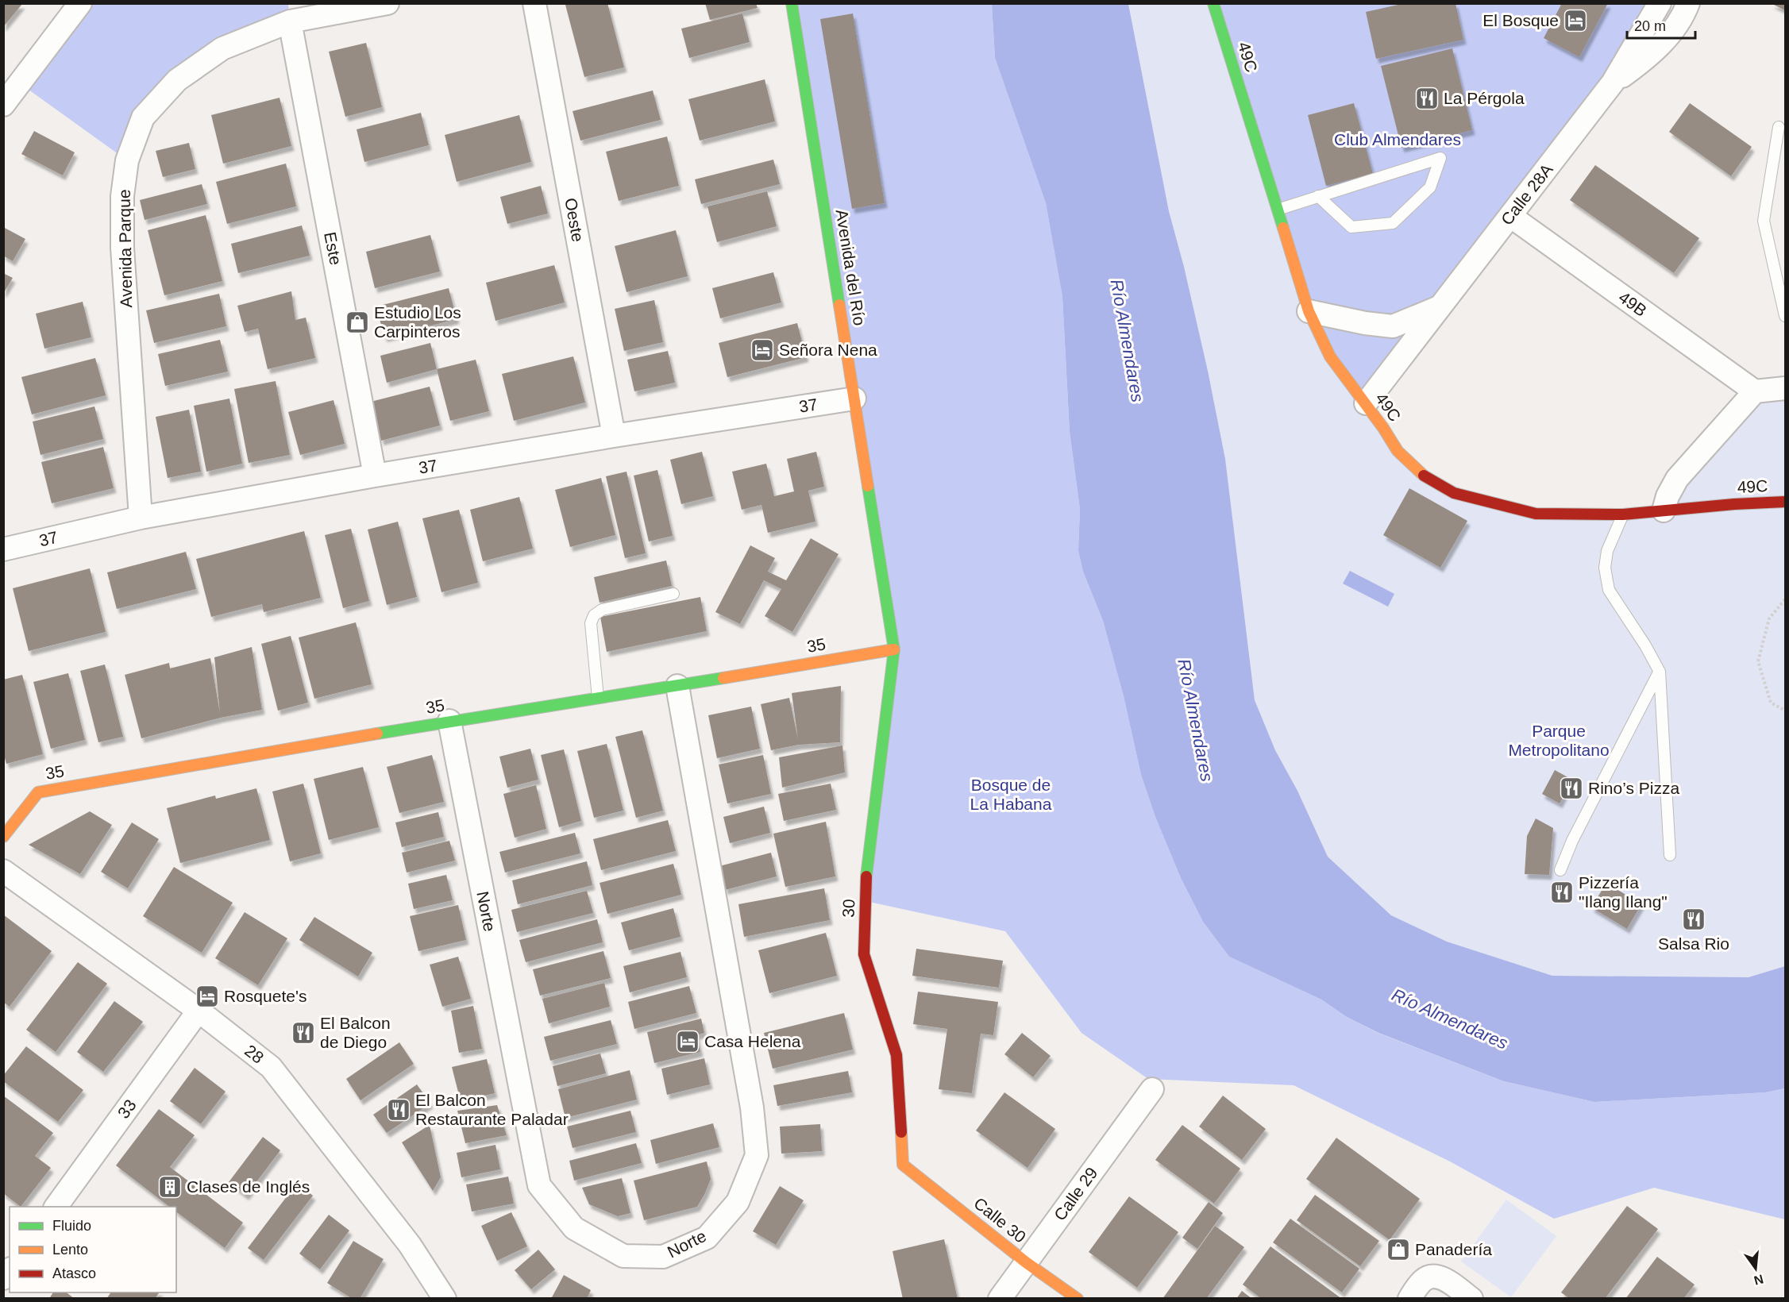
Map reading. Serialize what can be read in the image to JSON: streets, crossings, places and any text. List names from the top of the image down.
{
  "streets": {
    "street": [
      "49C",
      "Calle 28A",
      "Oeste",
      "Avenida Parque",
      "Este",
      "Avenida del Río",
      "49B",
      "37",
      "35",
      "30",
      "Norte",
      "28",
      "33",
      "Calle 29",
      "Calle 30"
    ]
  },
  "crossings": [
    ["49C", "Calle 28A"],
    ["Calle 28A", "49B"],
    ["Oeste", "37"],
    ["Avenida Parque", "Este"],
    ["Avenida Parque", "37"],
    ["Este", "37"],
    ["Avenida del Río", "37"],
    ["Avenida del Río", "35"],
    ["Avenida del Río", "30"],
    ["35", "30"],
    ["35", "Norte"],
    ["30", "Calle 30"],
    ["28", "33"],
    ["Calle 29", "Calle 30"]
  ],
  "water": ["Río Almendares"],
  "parks": ["Club Almendares", "Parque Metropolitano", "Bosque de La Habana"],
  "places": {
    "hotel": [
      "El Bosque",
      "Señora Nena",
      "Rosquete's",
      "Casa Helena"
    ],
    "restaurant": [
      "La Pérgola",
      "Rino’s Pizza",
      "Pizzería \"Ilang Ilang\"",
      "Salsa Rio",
      "El Balcon de Diego",
      "El Balcon Restaurante Paladar"
    ],
    "shop": ["Estudio Los Carpinteros", "Panadería"],
    "building": ["Clases de Inglés"]
  },
  "legend": ["Fluido", "Lento", "Atasco"],
  "scale_bar": "20 m",
  "north": "bottom"
}
